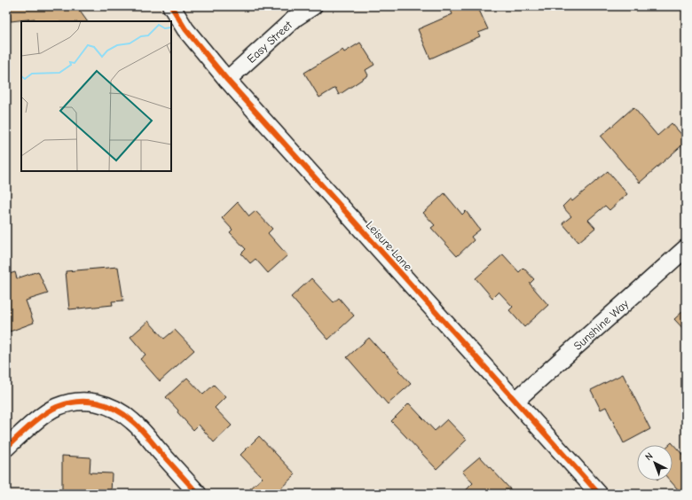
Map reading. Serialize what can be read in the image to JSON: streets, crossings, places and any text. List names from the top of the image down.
{
  "streets": {
    "street": ["Easy Street", "Leisure Lane", "Sunshine Way"]
  },
  "crossings": [
    ["Easy Street", "Leisure Lane"],
    ["Leisure Lane", "Sunshine Way"]
  ],
  "north": "top left"
}
